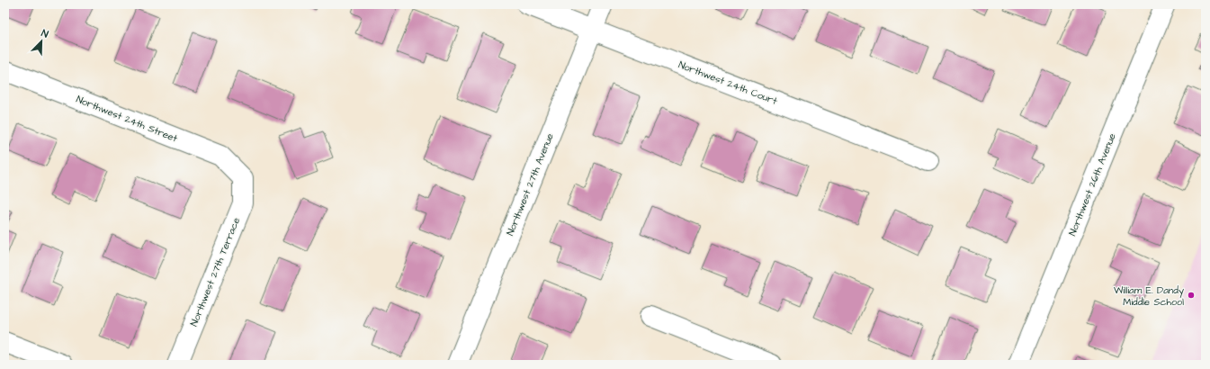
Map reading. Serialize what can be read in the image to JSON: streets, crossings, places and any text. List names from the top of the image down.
{
  "streets": {
    "street": [
      "Northwest 24th Court",
      "Northwest 24th Street",
      "Northwest 27th Avenue",
      "Northwest 26th Avenue",
      "Northwest 27th Terrace"
    ]
  },
  "crossings": [
    ["Northwest 24th Court", "Northwest 27th Avenue"],
    ["Northwest 24th Street", "Northwest 27th Terrace"]
  ],
  "places": ["William E. Dandy Middle School"],
  "north": "top right"
}
